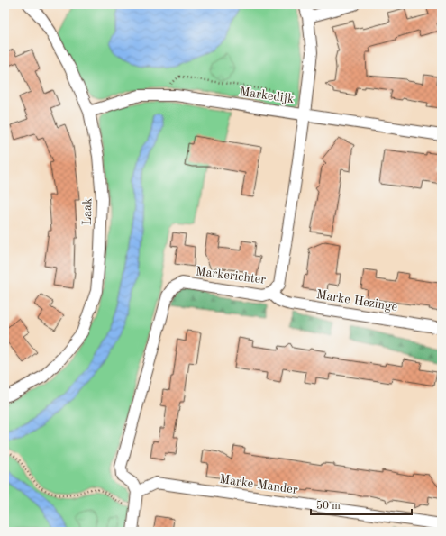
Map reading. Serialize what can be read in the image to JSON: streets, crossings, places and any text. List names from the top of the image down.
{
  "streets": {
    "street": [
      "Markedijk",
      "Laak",
      "Markerichter",
      "Marke Hezinge",
      "Marke Mander"
    ]
  },
  "crossings": [
    ["Markedijk", "Laak"],
    ["Markedijk", "Markerichter"],
    ["Markerichter", "Marke Hezinge"],
    ["Markerichter", "Marke Mander"]
  ],
  "scale_bar": "50 m"
}
